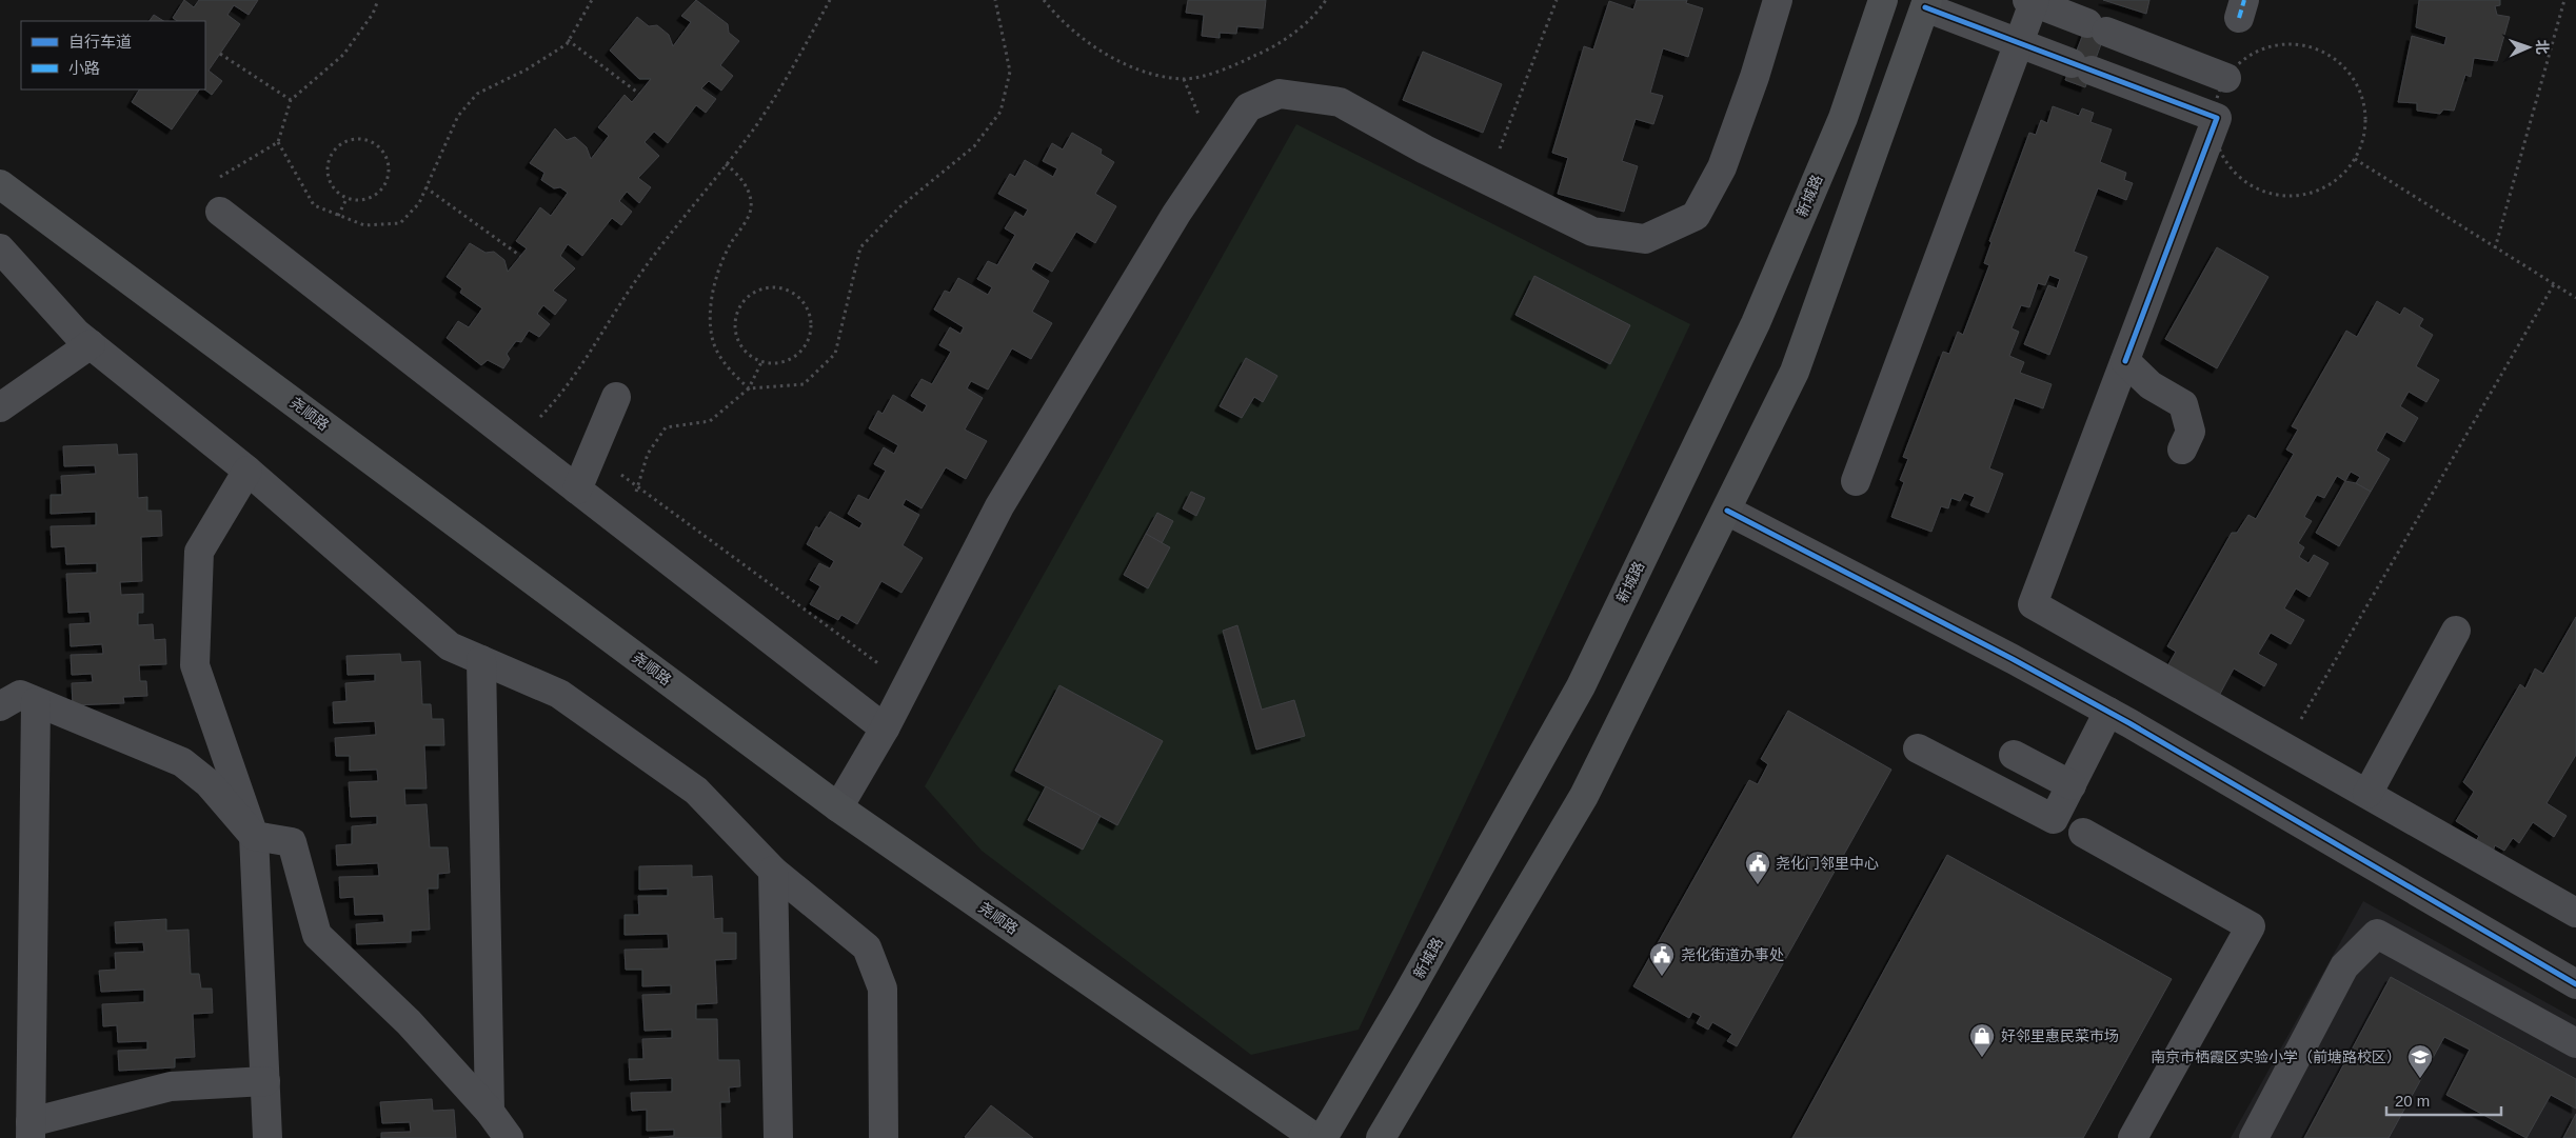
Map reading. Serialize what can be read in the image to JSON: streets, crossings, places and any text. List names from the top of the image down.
{
  "streets": {
    "main road": ["新城路", "尧顺路"]
  },
  "places": {
    "public building": ["尧化门邻里中心", "尧化街道办事处"],
    "shop": ["好邻里惠民菜市场"],
    "school or university": ["南京市栖霞区实验小学（前塘路校区）"]
  },
  "legend": ["自行车道", "小路"],
  "scale_bar": "20 m",
  "north": "right"
}
